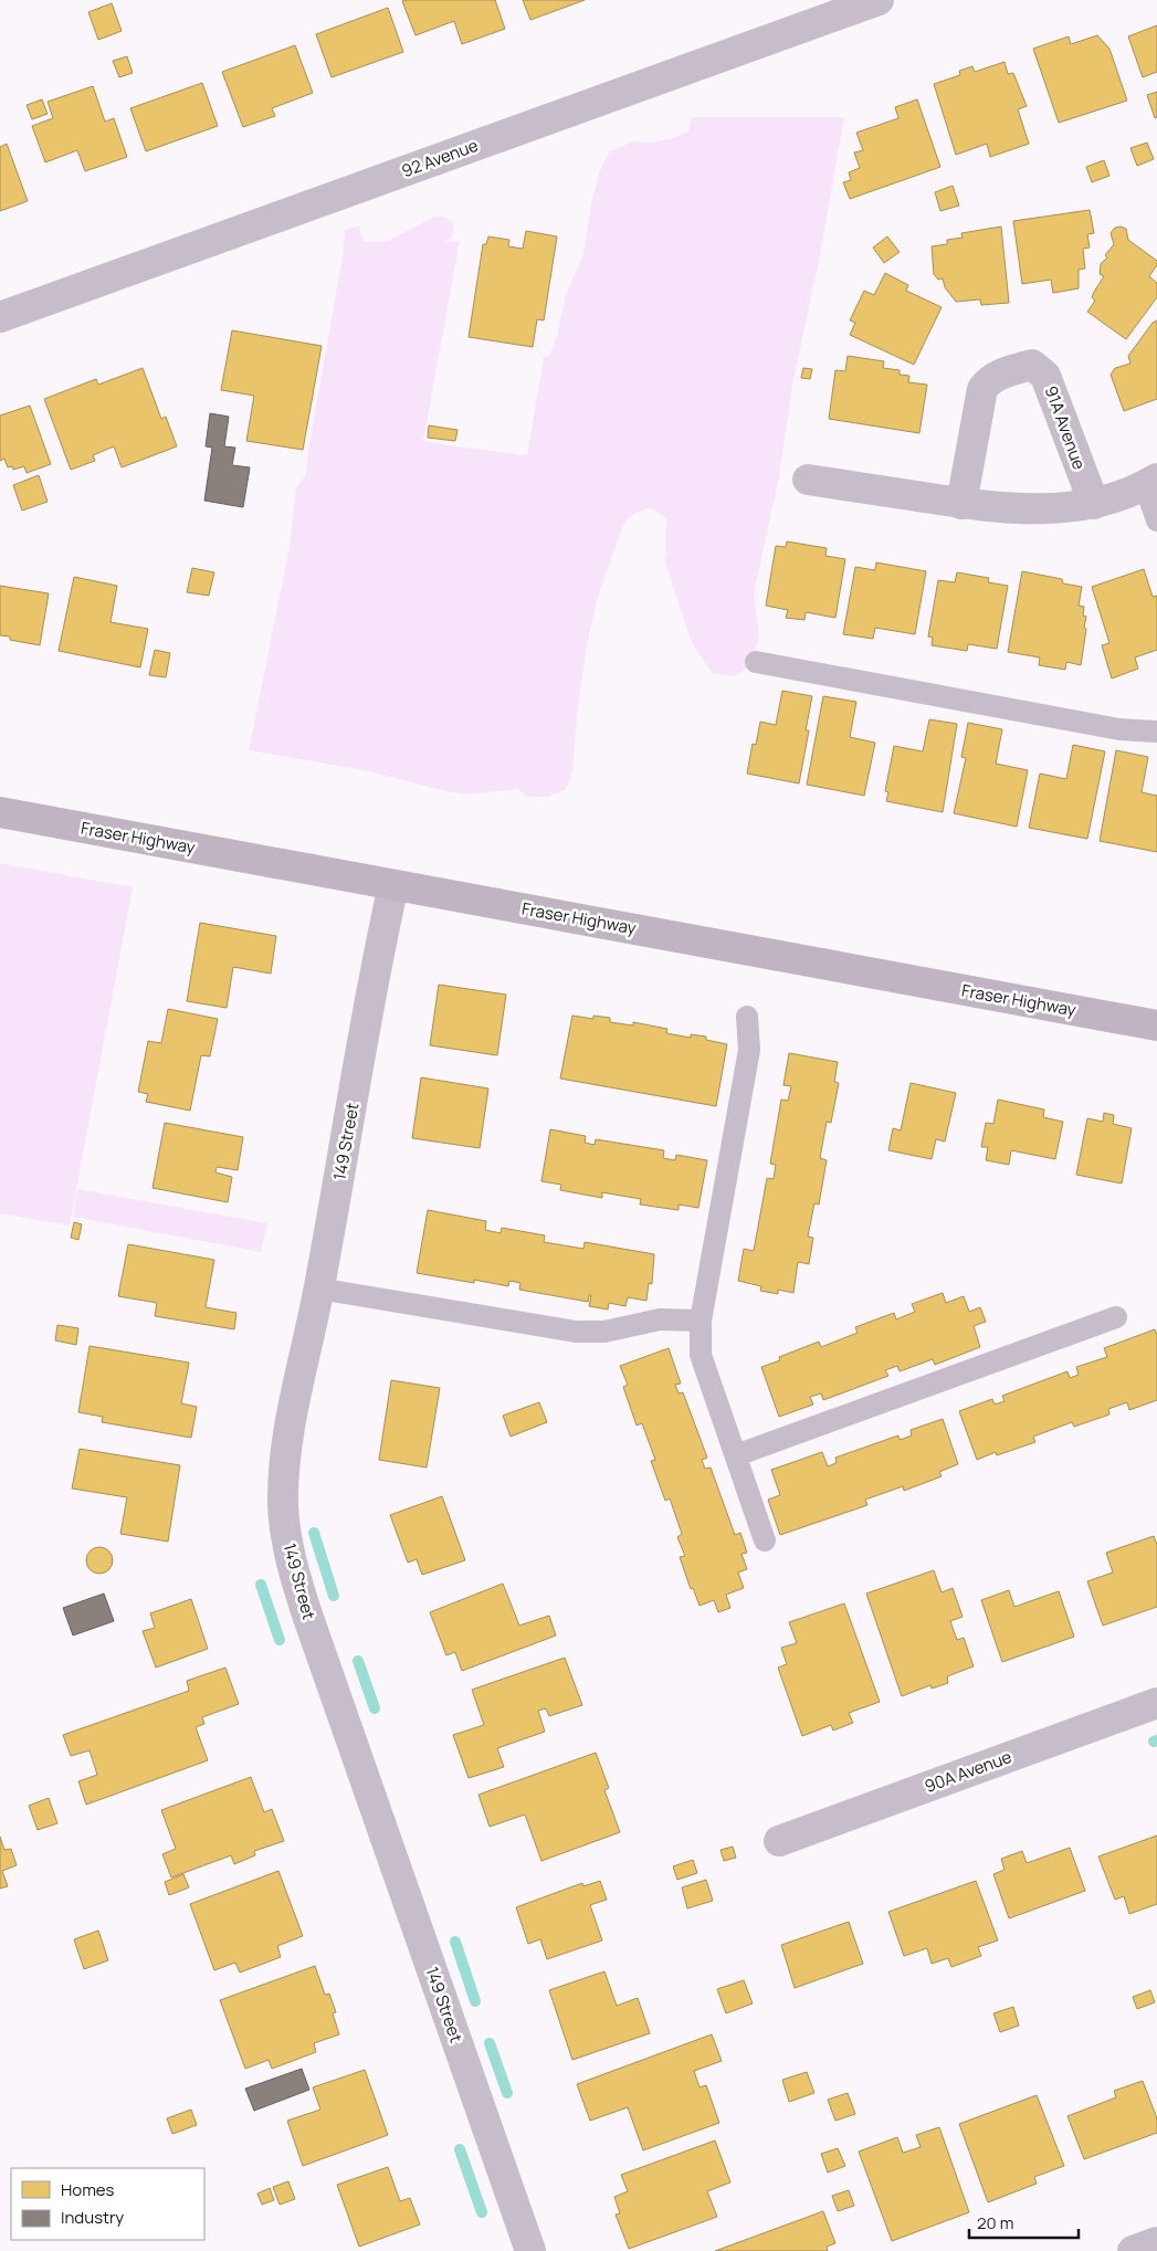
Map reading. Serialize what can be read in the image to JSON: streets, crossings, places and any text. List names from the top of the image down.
{
  "streets": {
    "main road": ["Fraser Highway"],
    "street": [
      "92 Avenue",
      "91A Avenue",
      "149 Street",
      "90A Avenue"
    ]
  },
  "crossings": [
    ["Fraser Highway", "149 Street"]
  ],
  "legend": ["Homes", "Industry"],
  "scale_bar": "20 m"
}
